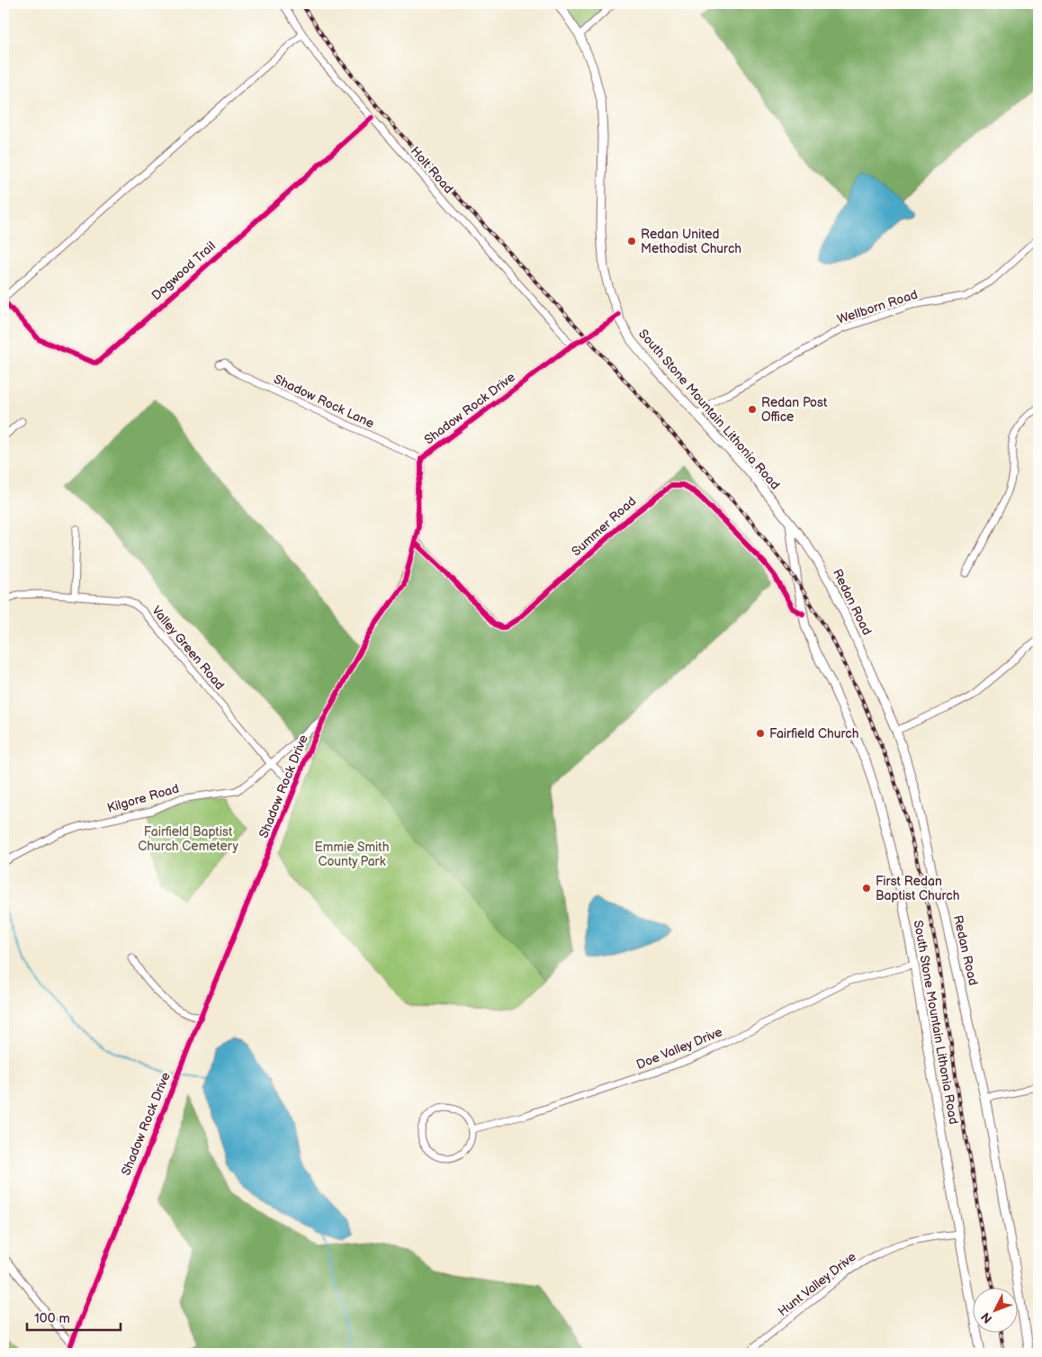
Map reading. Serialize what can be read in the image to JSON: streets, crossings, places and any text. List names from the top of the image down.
{
  "streets": {
    "main road": ["South Stone Mountain Lithonia Road", "Redan Road"],
    "street": [
      "Holt Road",
      "Dogwood Trail",
      "Wellborn Road",
      "Shadow Rock Lane",
      "Shadow Rock Drive",
      "Summer Road",
      "Valley Green Road",
      "Kilgore Road",
      "Doe Valley Drive",
      "Hunt Valley Drive"
    ]
  },
  "crossings": [
    ["Holt Road", "Dogwood Trail"],
    ["Holt Road", "Shadow Rock Drive"],
    ["Wellborn Road", "South Stone Mountain Lithonia Road"],
    ["Shadow Rock Lane", "Shadow Rock Drive"],
    ["Shadow Rock Drive", "South Stone Mountain Lithonia Road"],
    ["Shadow Rock Drive", "Summer Road"],
    ["Shadow Rock Drive", "Valley Green Road"],
    ["Shadow Rock Drive", "Kilgore Road"],
    ["South Stone Mountain Lithonia Road", "Summer Road"],
    ["South Stone Mountain Lithonia Road", "Redan Road"],
    ["South Stone Mountain Lithonia Road", "Doe Valley Drive"],
    ["South Stone Mountain Lithonia Road", "Hunt Valley Drive"],
    ["Valley Green Road", "Kilgore Road"]
  ],
  "parks": ["Fairfield Baptist Church Cemetery", "Emmie Smith County Park"],
  "places": [
    "Redan United Methodist Church",
    "Redan Post Office",
    "Fairfield Church",
    "First Redan Baptist Church"
  ],
  "scale_bar": "100 m",
  "north": "bottom left"
}
